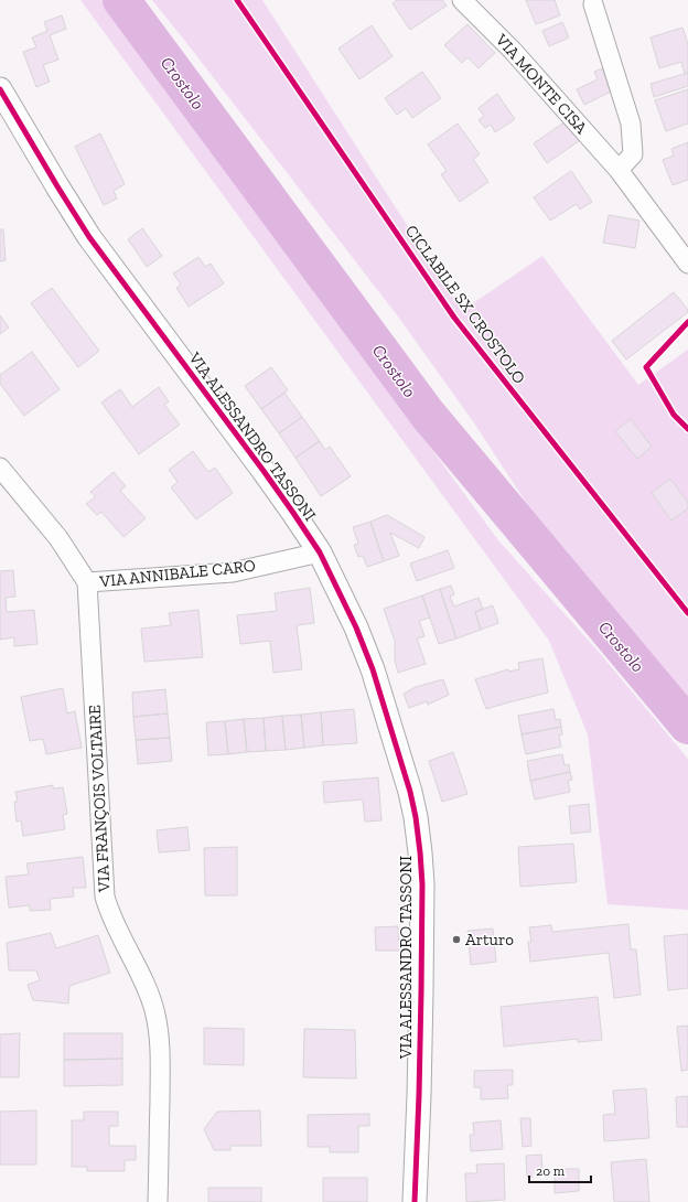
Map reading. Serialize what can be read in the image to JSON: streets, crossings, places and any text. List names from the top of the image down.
{
  "streets": {
    "street": [
      "VIA MONTE CISA",
      "VIA ALESSANDRO TASSONI",
      "VIA ANNIBALE CARO",
      "VIA FRANÇOIS VOLTAIRE"
    ],
    "cycle path": ["CICLABILE SX CROSTOLO"]
  },
  "crossings": [
    ["VIA ALESSANDRO TASSONI", "VIA ANNIBALE CARO"],
    ["VIA ANNIBALE CARO", "VIA FRANÇOIS VOLTAIRE"]
  ],
  "water": ["Crostolo"],
  "places": ["Arturo"],
  "scale_bar": "20 m"
}
